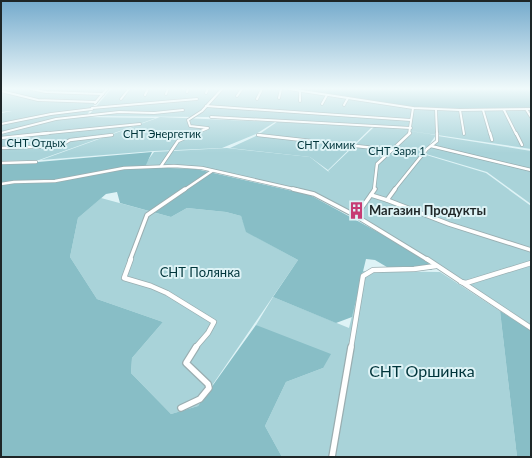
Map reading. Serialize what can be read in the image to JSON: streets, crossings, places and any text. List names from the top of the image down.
{
  "parks": [
    "СНТ Энергетик",
    "СНТ Отдых",
    "СНТ Химик",
    "СНТ Заря 1",
    "СНТ Полянка",
    "СНТ Оршинка"
  ],
  "places": {
    "building": ["Магазин Продукты"]
  }
}
